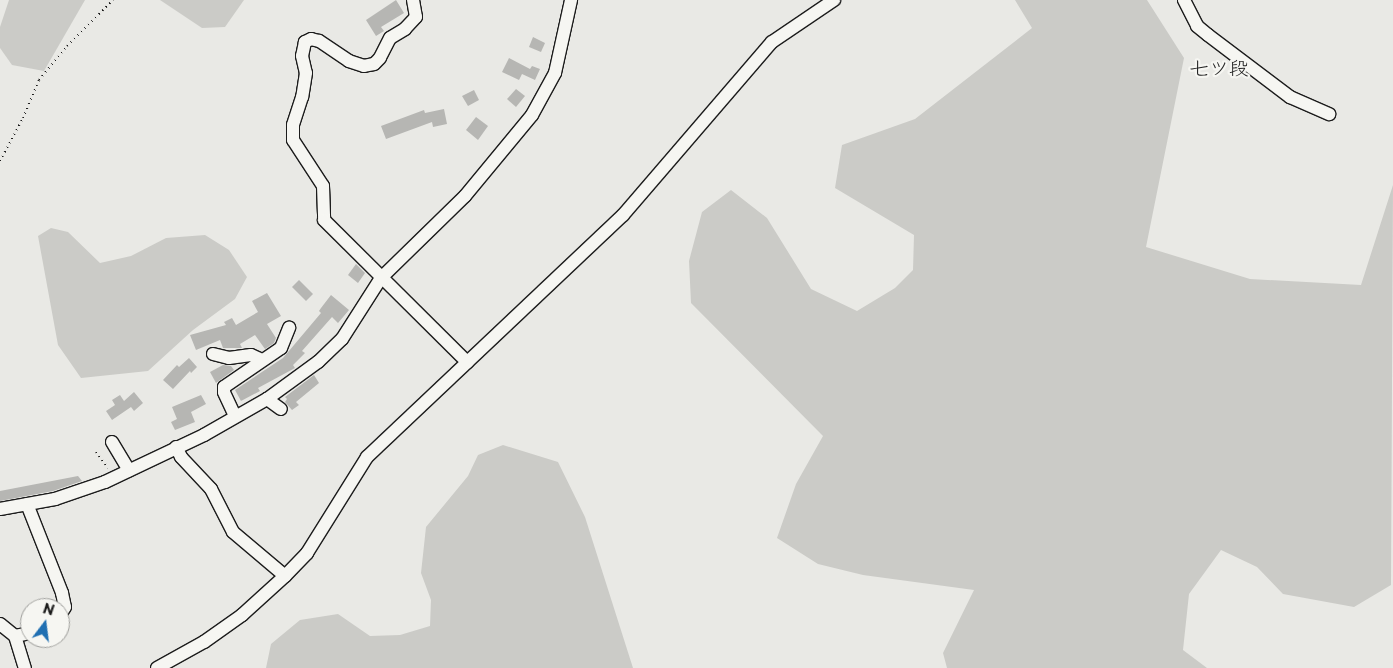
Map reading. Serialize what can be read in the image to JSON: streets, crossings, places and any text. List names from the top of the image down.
{
  "districts": ["七ツ段"],
  "north": "top"
}
